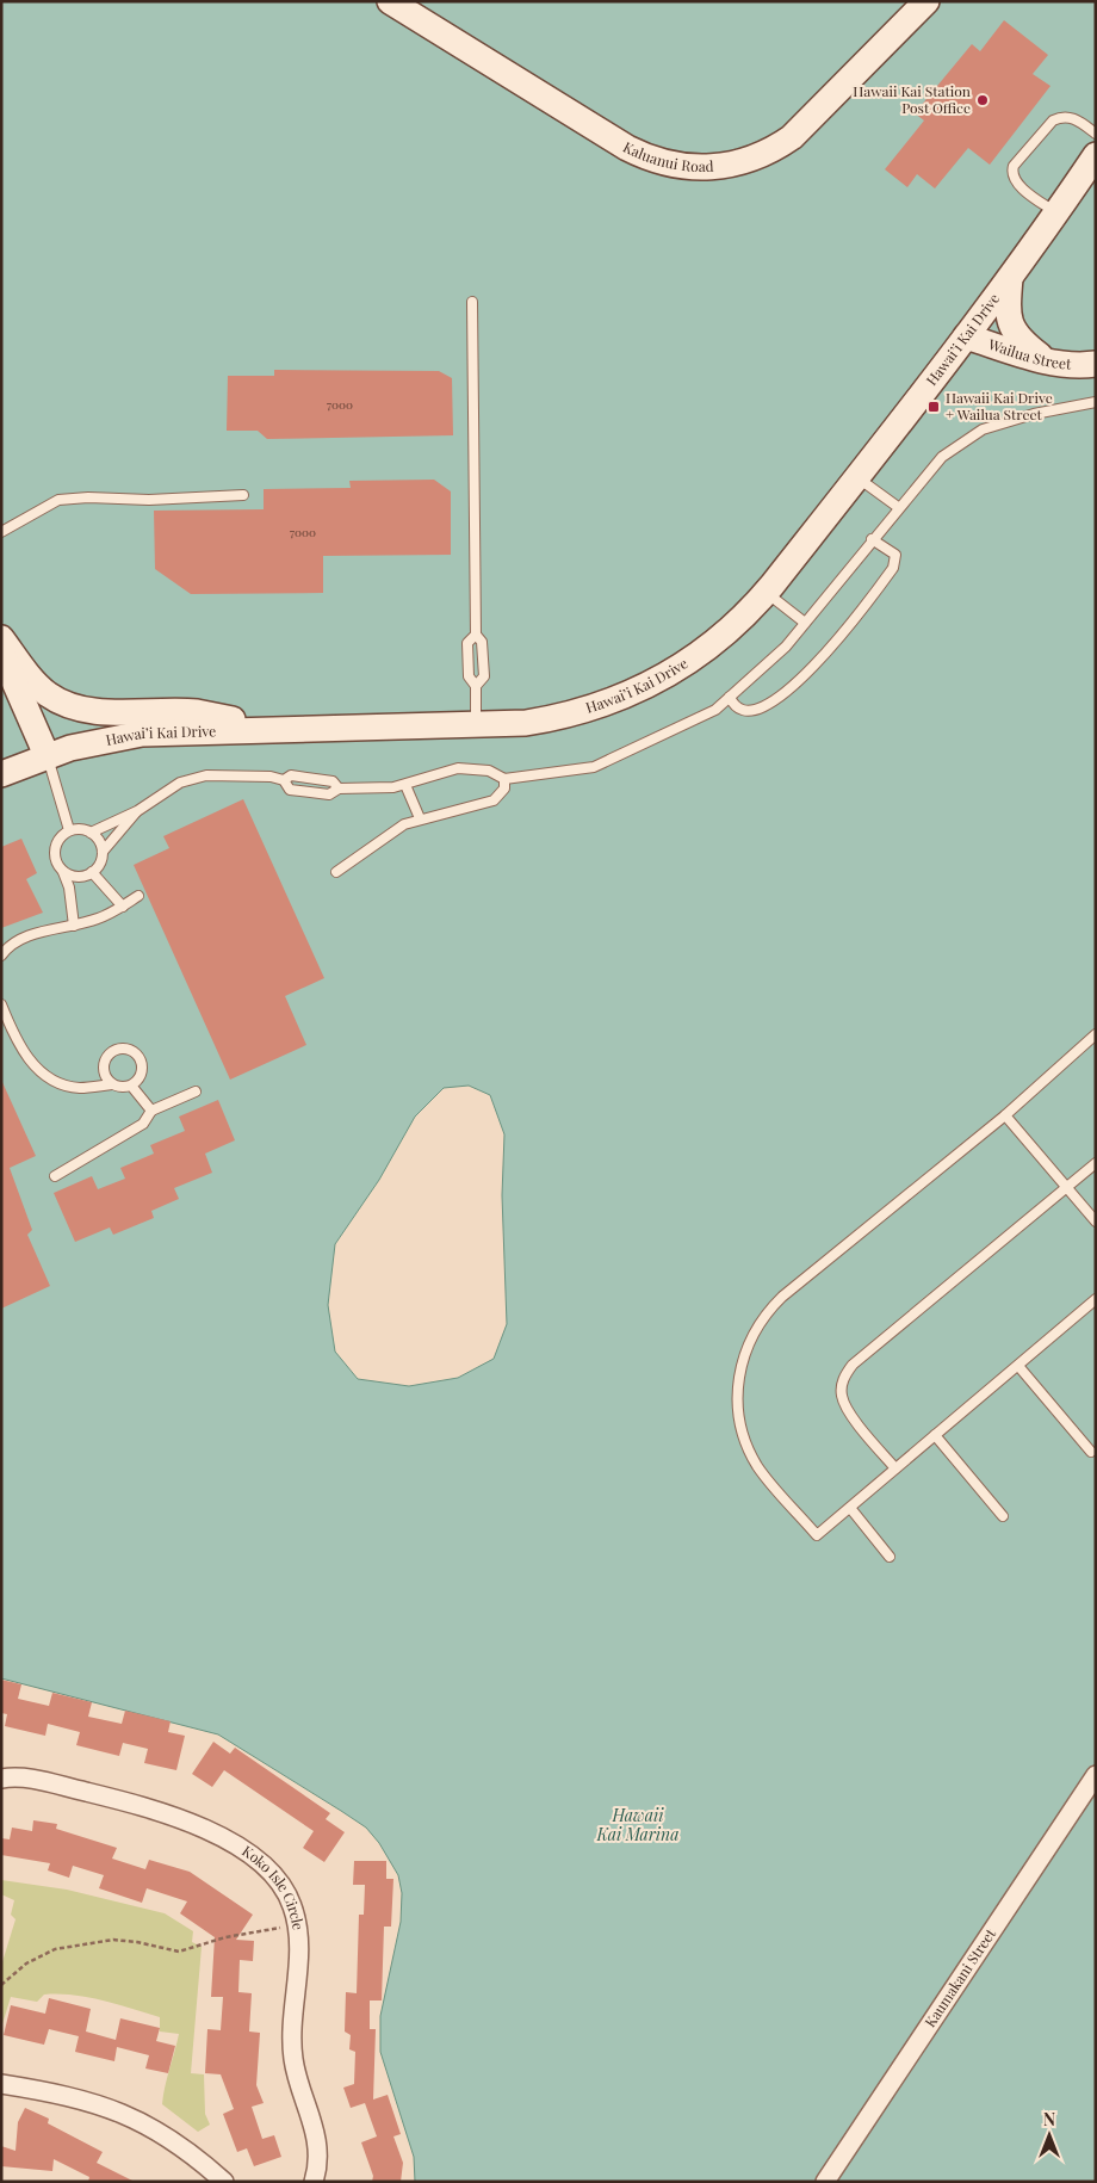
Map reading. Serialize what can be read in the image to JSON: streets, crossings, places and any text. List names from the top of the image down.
{
  "streets": {
    "main road": ["Kaluanui Road", "Hawai’i Kai Drive", "Wailua Street"],
    "street": ["Koko Isle Circle", "Kaumakani Street"]
  },
  "crossings": [
    ["Hawai’i Kai Drive", "Wailua Street"]
  ],
  "water": ["Hawaii Kai Marina"],
  "places": {
    "other": ["Hawaii Kai Station Post Office"],
    "transit": ["Hawaii Kai Drive + Wailua Street"]
  },
  "house_numbers": ["7000", "7000"],
  "north": "top"
}
